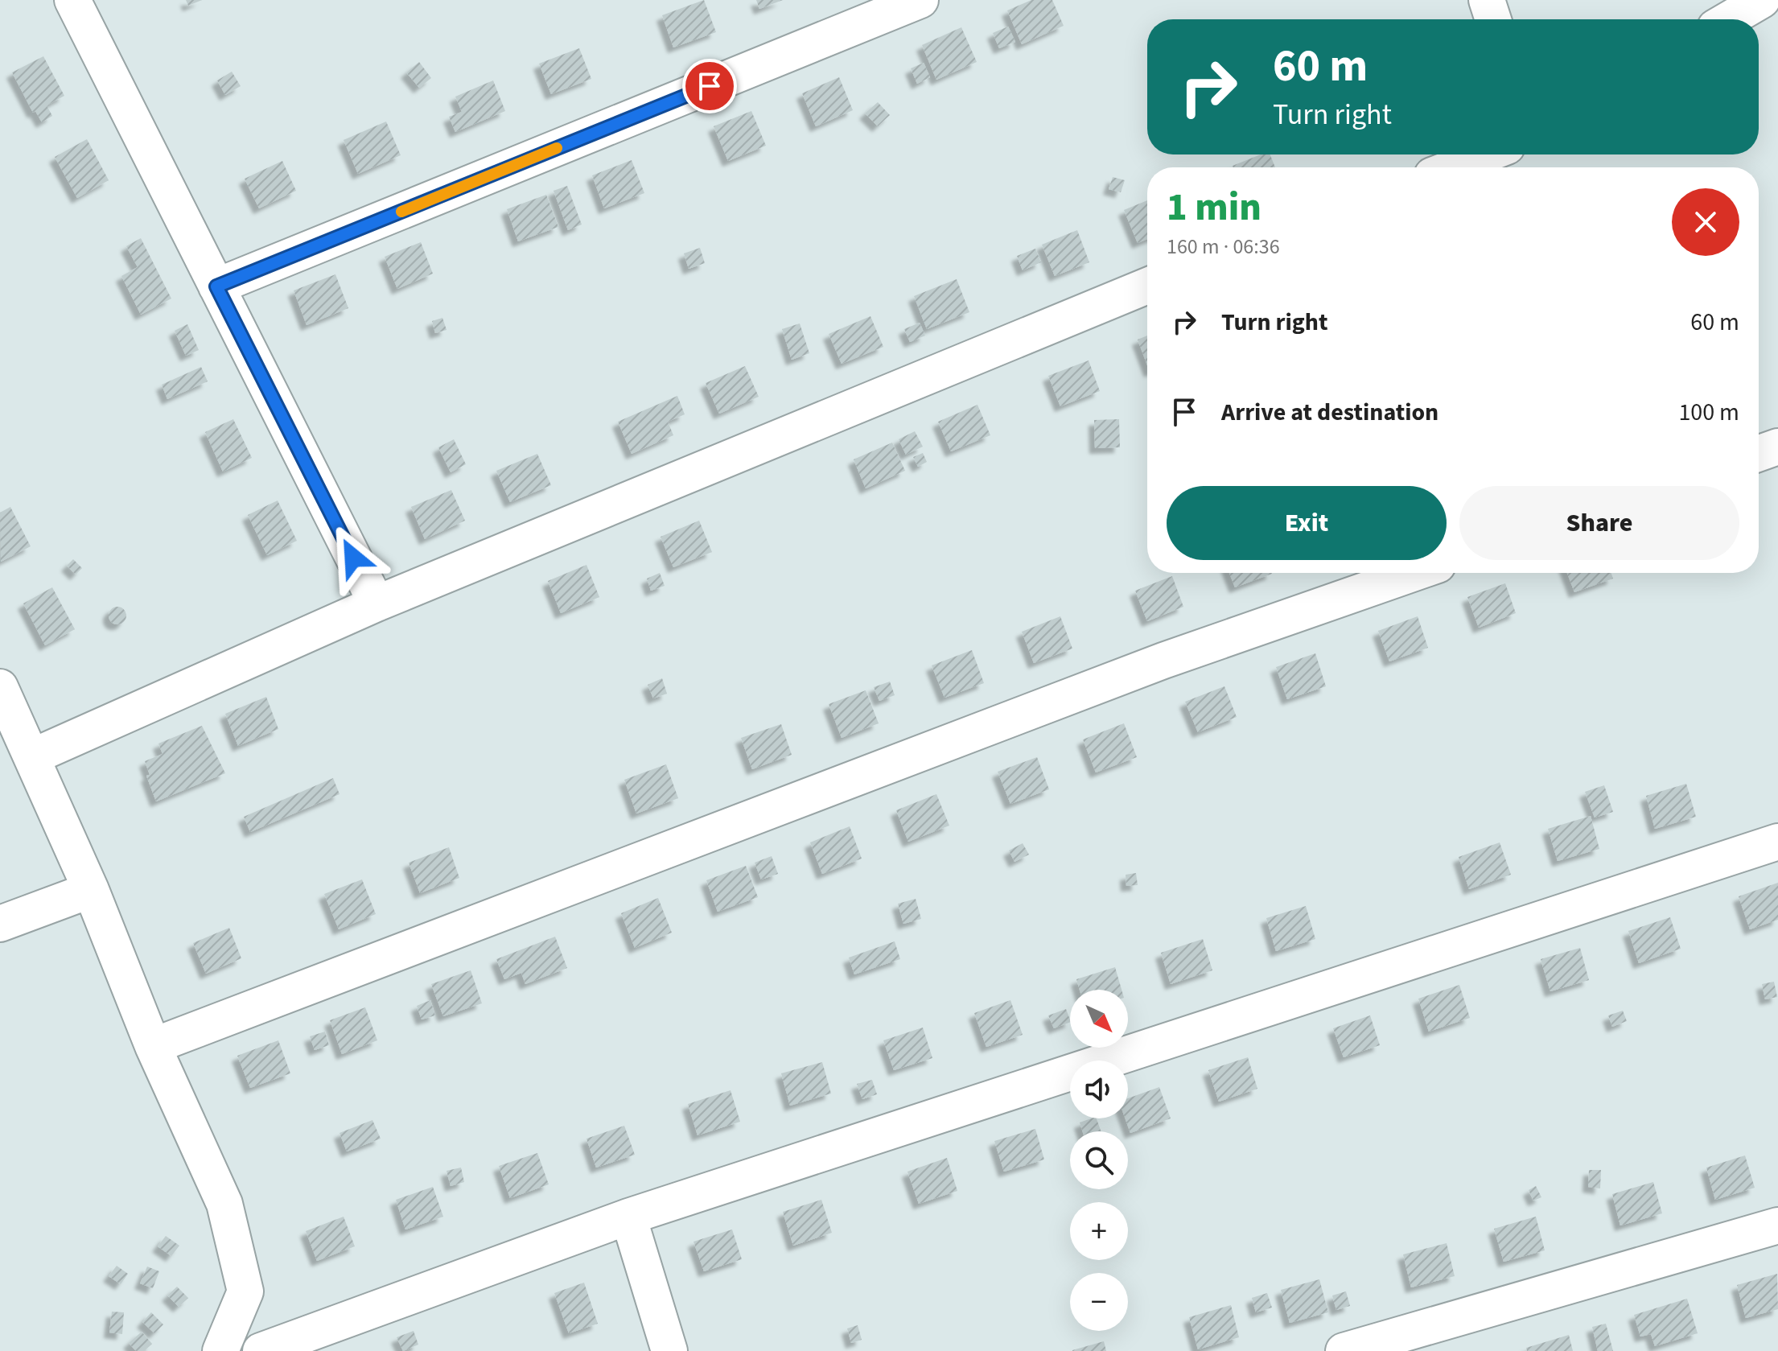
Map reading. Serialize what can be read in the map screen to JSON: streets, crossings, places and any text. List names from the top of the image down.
{
  "north": "bottom right",
  "page": {
    "turn": ["60 m", "Turn right"],
    "heading": ["1 min", "160 m · 06:36"],
    "list": [
      {
        "name": "Turn right",
        "value": "60 m"
      },
      {
        "name": "Arrive at destination",
        "value": "100 m"
      }
    ],
    "buttons": ["Exit", "Share"],
    "map_buttons": ["+", "−"]
  }
}
